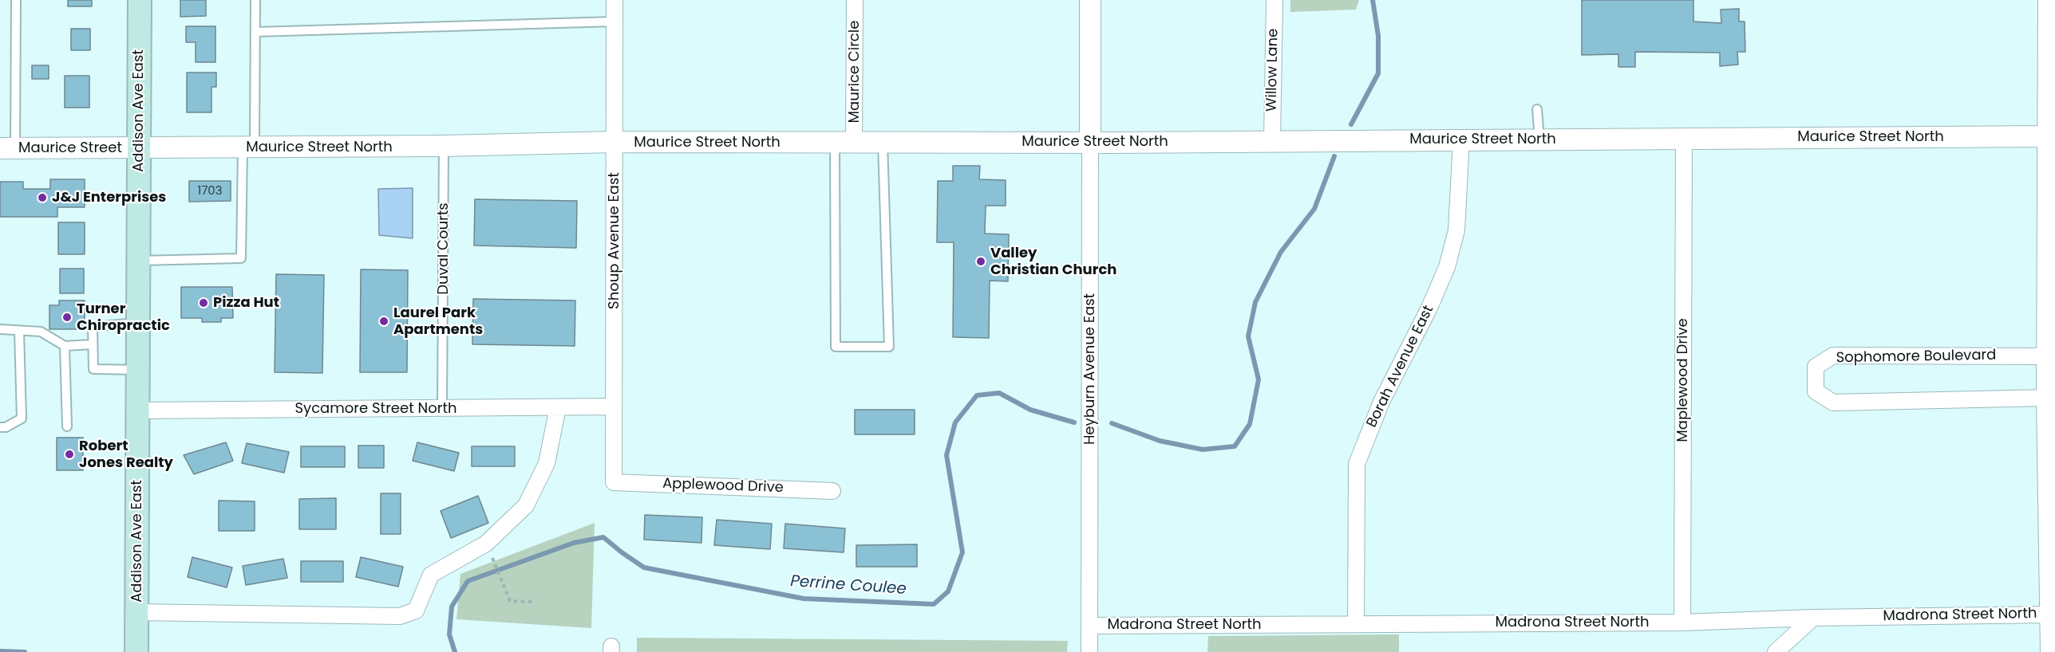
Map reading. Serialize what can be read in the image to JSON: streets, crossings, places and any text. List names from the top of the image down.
{
  "streets": {
    "main road": ["Addison Ave East"],
    "street": [
      "Willow Lane",
      "Maurice Circle",
      "Maurice Street North",
      "Maurice Street",
      "Shoup Avenue East",
      "Sophomore Boulevard",
      "Borah Avenue East",
      "Heyburn Avenue East",
      "Maplewood Drive",
      "Sycamore Street North",
      "Applewood Drive",
      "Madrona Street North"
    ],
    "lane": ["Duval Courts"]
  },
  "crossings": [
    ["Willow Lane", "Maurice Street North"],
    ["Maurice Circle", "Maurice Street North"],
    ["Addison Ave East", "Maurice Street North"],
    ["Addison Ave East", "Maurice Street"],
    ["Addison Ave East", "Sycamore Street North"],
    ["Maurice Street North", "Maurice Street"],
    ["Maurice Street North", "Shoup Avenue East"],
    ["Maurice Street North", "Duval Courts"],
    ["Maurice Street North", "Borah Avenue East"],
    ["Maurice Street North", "Heyburn Avenue East"],
    ["Maurice Street North", "Maplewood Drive"],
    ["Shoup Avenue East", "Sycamore Street North"],
    ["Shoup Avenue East", "Applewood Drive"],
    ["Duval Courts", "Sycamore Street North"],
    ["Borah Avenue East", "Madrona Street North"],
    ["Heyburn Avenue East", "Madrona Street North"],
    ["Maplewood Drive", "Madrona Street North"]
  ],
  "water": ["Perrine Coulee"],
  "places": [
    "J&J Enterprises",
    "Valley Christian Church",
    "Pizza Hut",
    "Turner Chiropractic",
    "Laurel Park Apartments",
    "Robert Jones Realty"
  ],
  "house_numbers": ["1703"]
}
